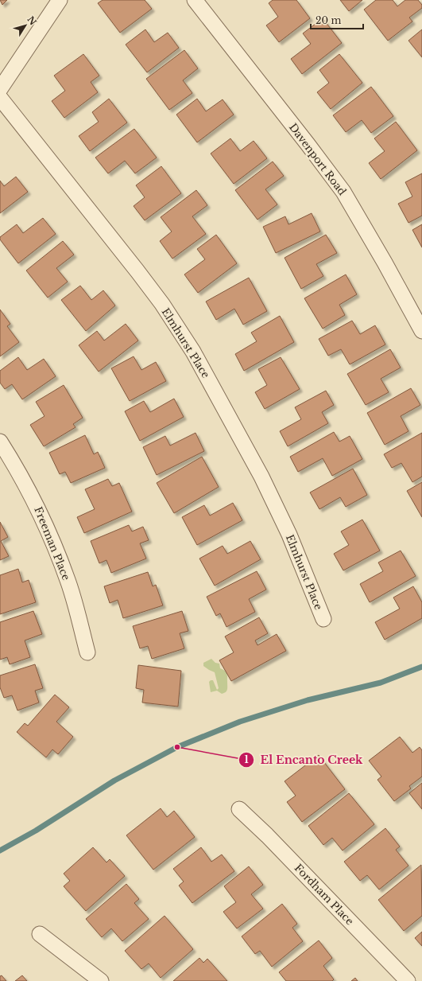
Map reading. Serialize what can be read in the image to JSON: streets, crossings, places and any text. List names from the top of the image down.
{
  "streets": {
    "street": [
      "Davenport Road",
      "Elmhurst Place",
      "Freeman Place",
      "Fordham Place"
    ]
  },
  "places": ["El Encanto Creek"],
  "scale_bar": "20 m",
  "north": "top right"
}
